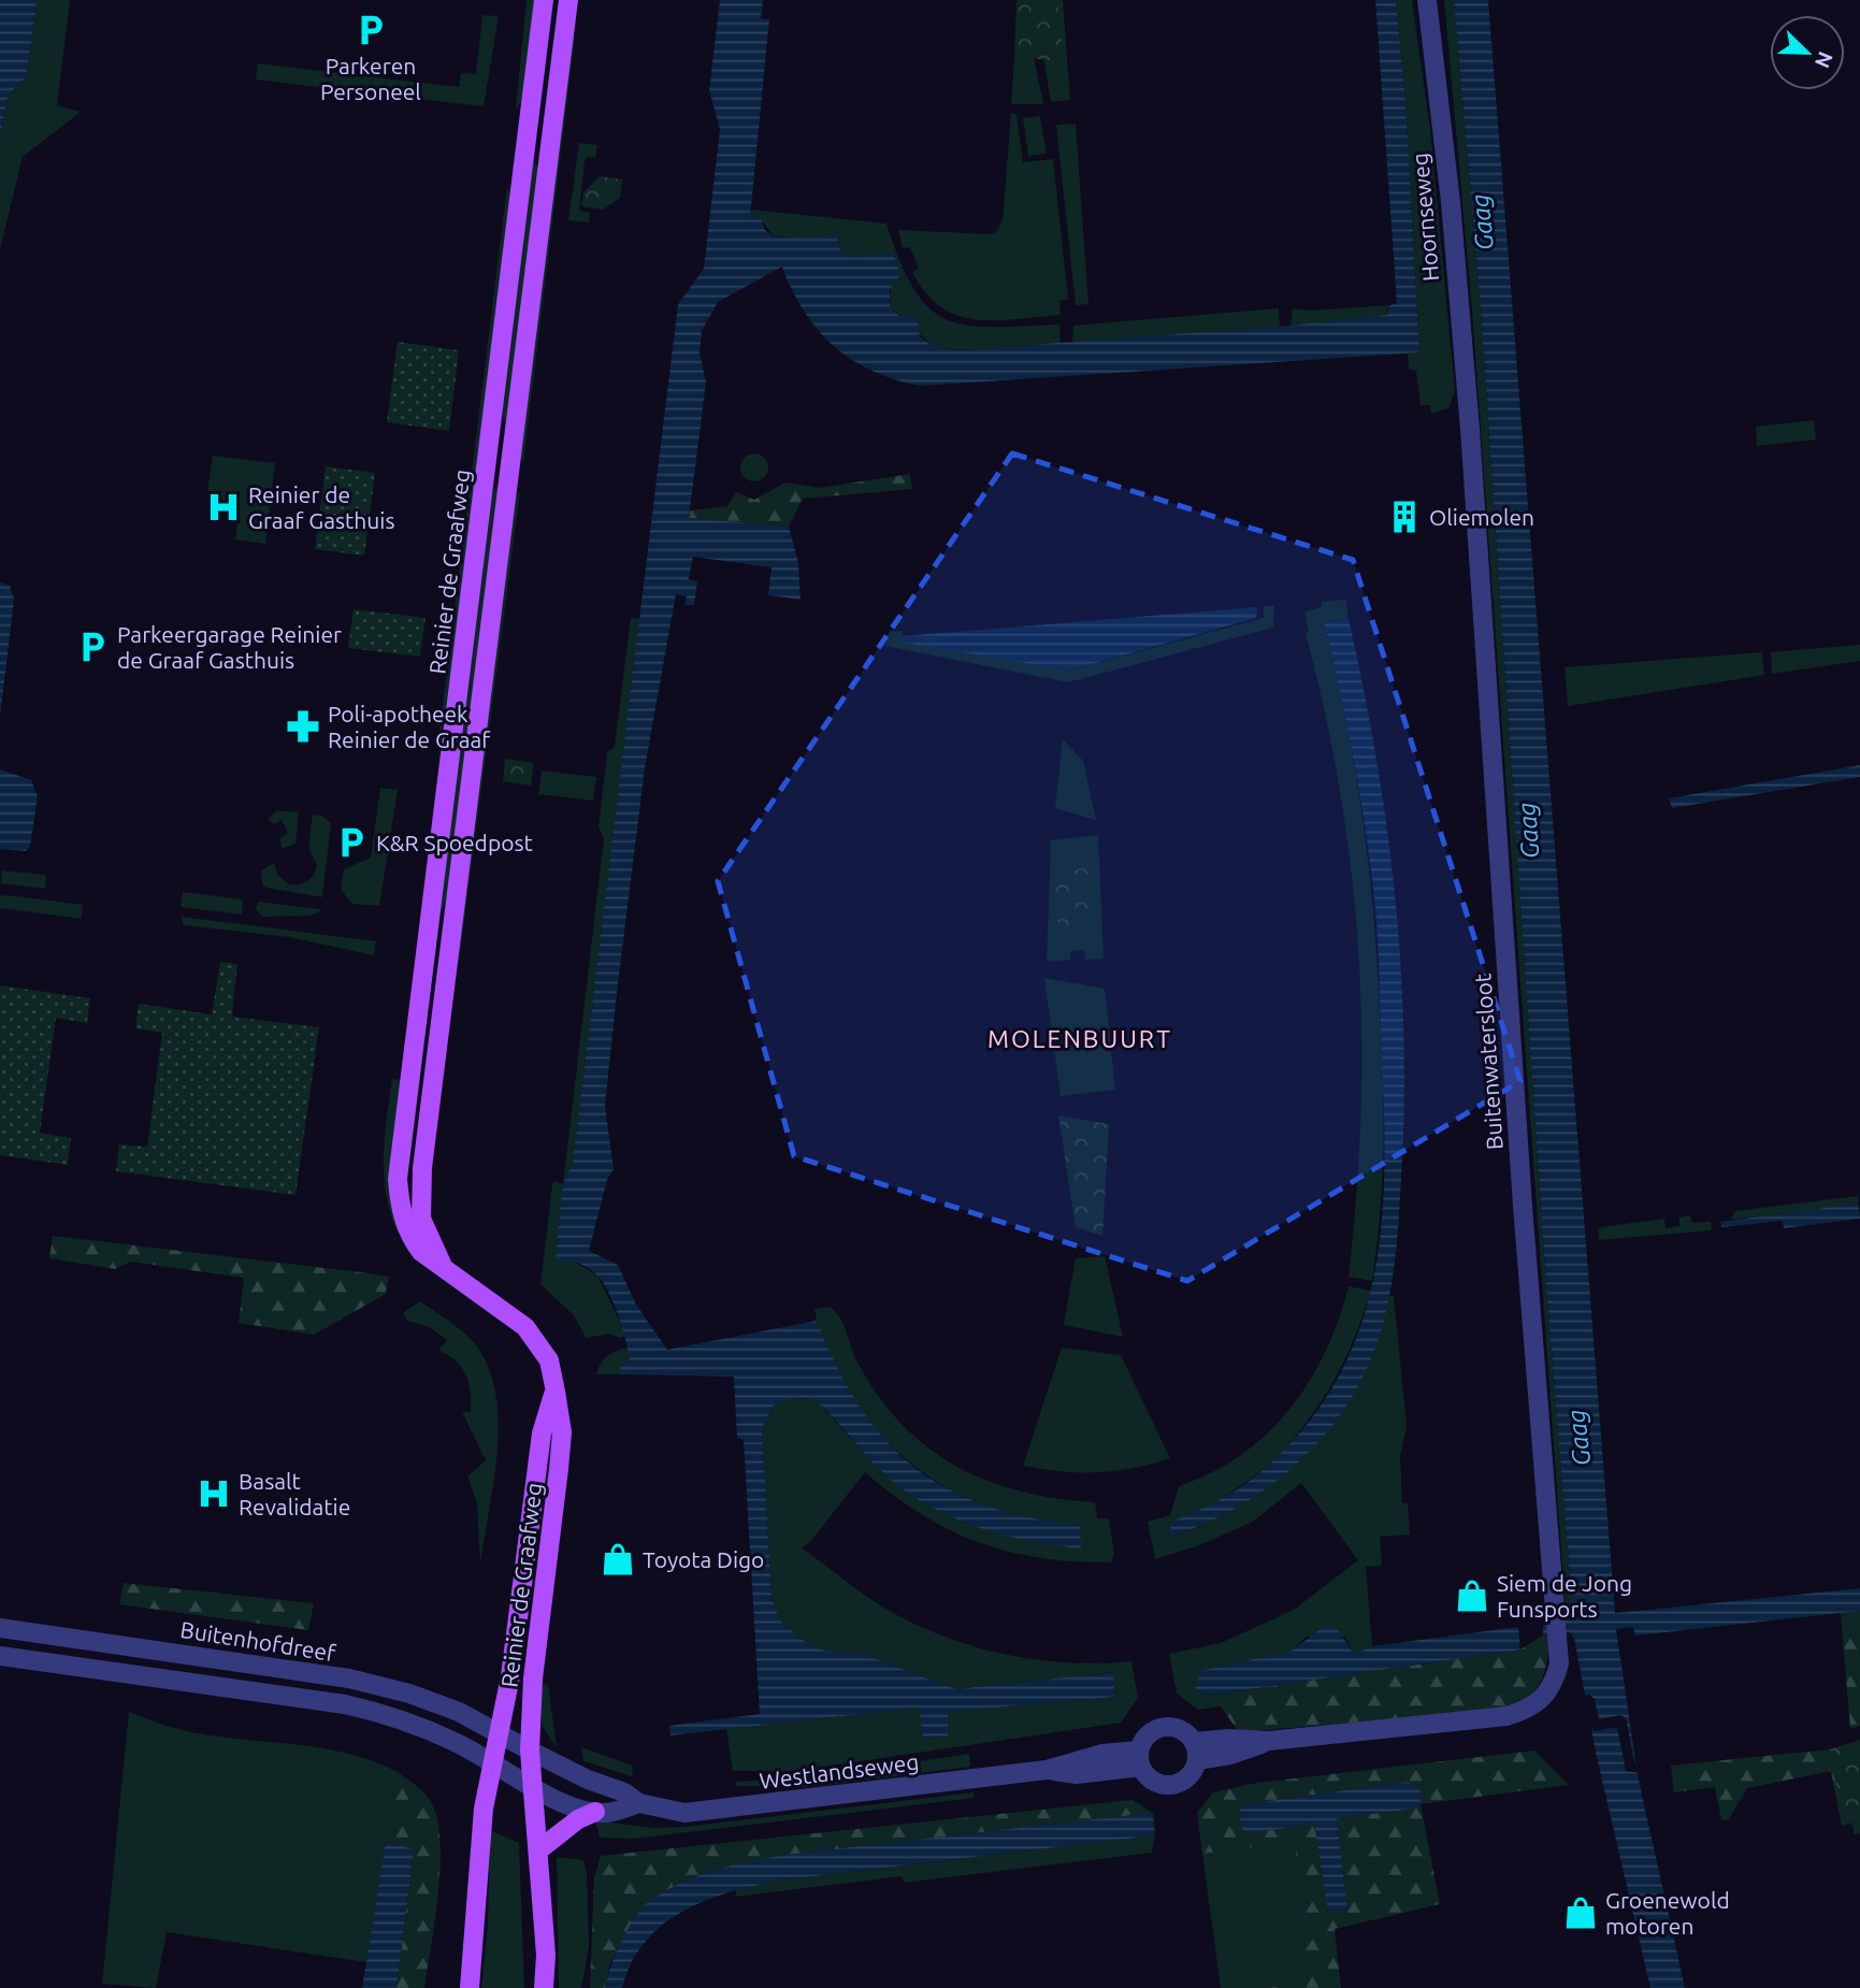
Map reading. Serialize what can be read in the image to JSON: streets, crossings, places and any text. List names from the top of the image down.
{
  "streets": {
    "main road": ["Reinier de Graafweg"],
    "street": [
      "Hoornseweg",
      "Buitenwatersloot",
      "Buitenhofdreef",
      "Westlandseweg"
    ]
  },
  "crossings": [
    ["Hoornseweg", "Buitenwatersloot"],
    ["Reinier de Graafweg", "Buitenhofdreef"],
    ["Reinier de Graafweg", "Westlandseweg"],
    ["Buitenwatersloot", "Westlandseweg"],
    ["Buitenhofdreef", "Westlandseweg"]
  ],
  "districts": ["MOLENBUURT"],
  "water": ["Gaag"],
  "places": {
    "parking": ["Parkeren Personeel", "Parkeergarage Reinier de Graaf Gasthuis", "K&R Spoedpost"],
    "hospital": ["Reinier de Graaf Gasthuis", "Basalt Revalidatie"],
    "building": ["Oliemolen"],
    "pharmacy": ["Poli-apotheek Reinier de Graaf"],
    "shop": ["Toyota Digo", "Siem de Jong Funsports", "Groenewold motoren"]
  },
  "north": "bottom right"
}
